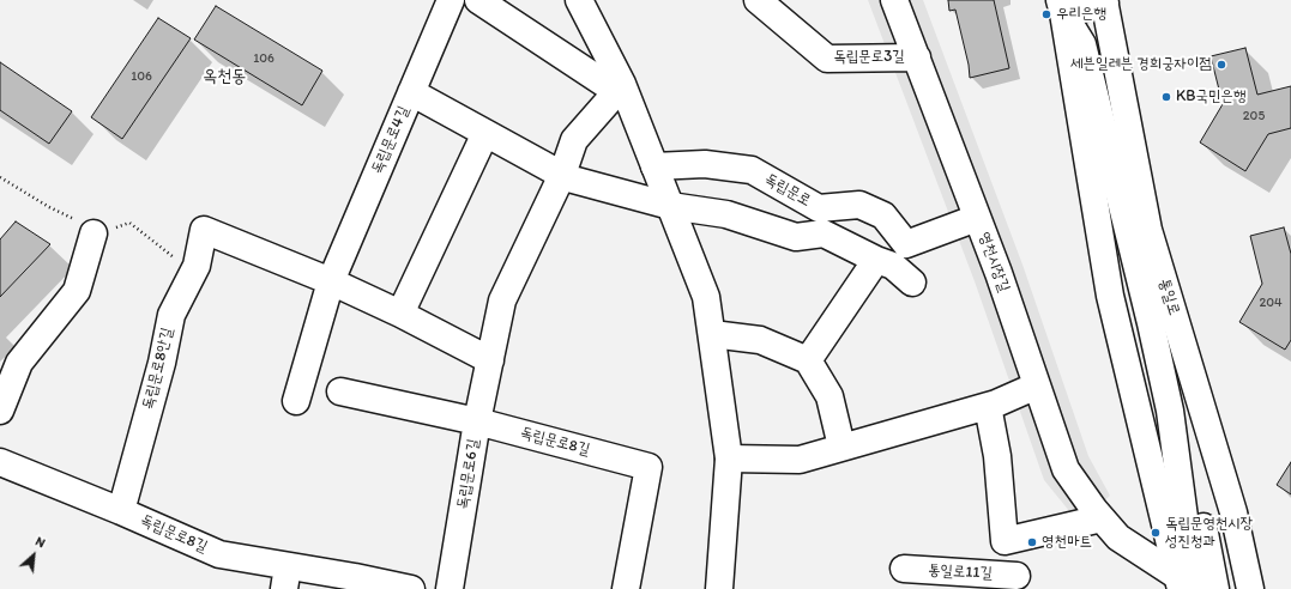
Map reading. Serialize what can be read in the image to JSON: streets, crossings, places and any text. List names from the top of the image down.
{
  "streets": {
    "street": [
      "독립문로3길",
      "독립문로4길",
      "독립문로",
      "영천시장길",
      "통일로",
      "독립문로8안길",
      "독립문로8길",
      "독립문로6길",
      "통일로11길"
    ]
  },
  "crossings": [
    ["독립문로3길", "영천시장길"],
    ["독립문로4길", "독립문로8안길"],
    ["독립문로8안길", "독립문로8길"],
    ["독립문로8길", "독립문로6길"]
  ],
  "districts": ["옥천동"],
  "places": [
    "우리은행",
    "세븐일레븐 경희궁자이점",
    "KB국민은행",
    "독립문영천시장 성진청과",
    "영천마트"
  ],
  "house_numbers": [
    "106",
    "106",
    "205",
    "204"
  ],
  "north": "top right"
}
